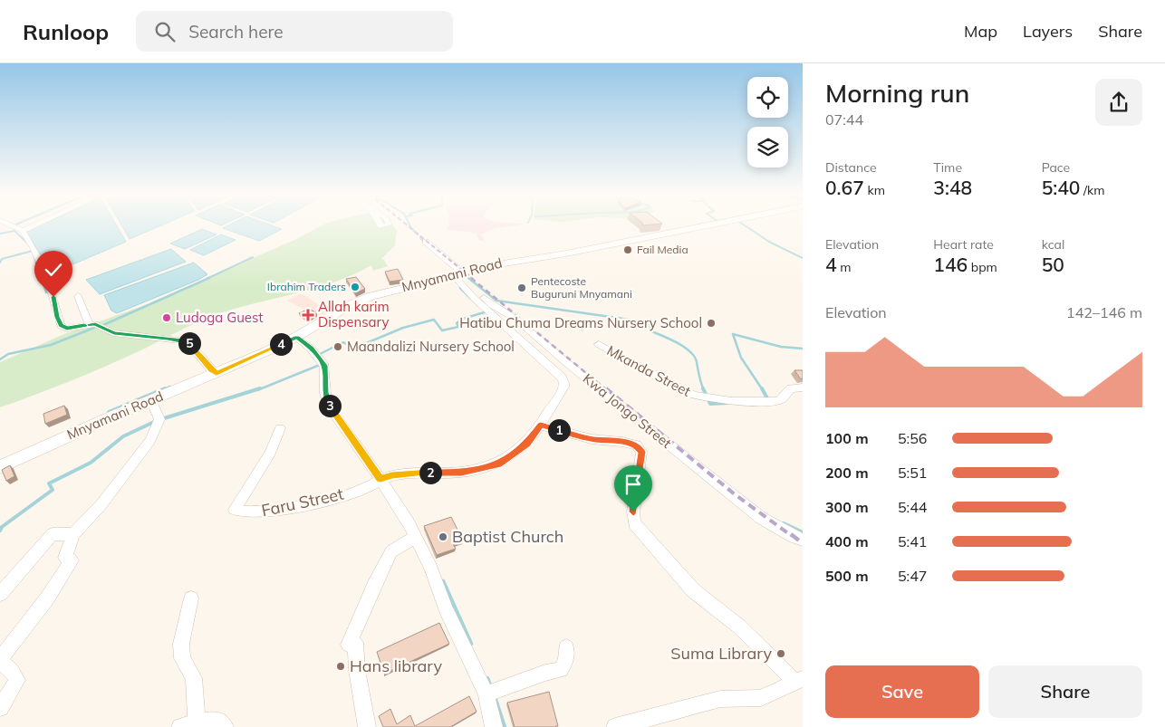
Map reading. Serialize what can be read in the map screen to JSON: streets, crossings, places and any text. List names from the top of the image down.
{
  "streets": {
    "street": [
      "Mnyamani Road",
      "Mkanda Street",
      "Kwa Jongo Street",
      "Faru Street"
    ]
  },
  "crossings": [
    ["Mnyamani Road", "Kwa Jongo Street"],
    ["Kwa Jongo Street", "Faru Street"]
  ],
  "places": {
    "other": [
      "Fail Media",
      "Ibrahim Traders",
      "Pentecoste Buguruni Mnyamani",
      "Ludoga Guest",
      "Hatibu Chuma Dreams Nursery School",
      "Maandalizi Nursery School",
      "Baptist Church",
      "Suma Library",
      "Hans library"
    ],
    "health": ["Allah karim Dispensary"]
  },
  "page": {
    "header": "Runloop",
    "search": "Search here",
    "nav": ["Map", "Layers", "Share"],
    "heading": ["Morning run", "07:44"],
    "stats": [
      ["Distance", "0.67 km"],
      ["Time", "3:48"],
      ["Pace", "5:40 /km"],
      ["Elevation", "4 m"],
      ["Heart rate", "146 bpm"],
      ["kcal", "50"]
    ],
    "chart": ["Elevation", "142–146 m"],
    "pins": [
      "5",
      "4",
      "3",
      "1",
      "2"
    ],
    "list": [
      {
        "name": "100 m",
        "note": "5:56"
      },
      {
        "name": "200 m",
        "note": "5:51"
      },
      {
        "name": "300 m",
        "note": "5:44"
      },
      {
        "name": "400 m",
        "note": "5:41"
      },
      {
        "name": "500 m",
        "note": "5:47"
      }
    ],
    "buttons": ["Save", "Share"]
  }
}
